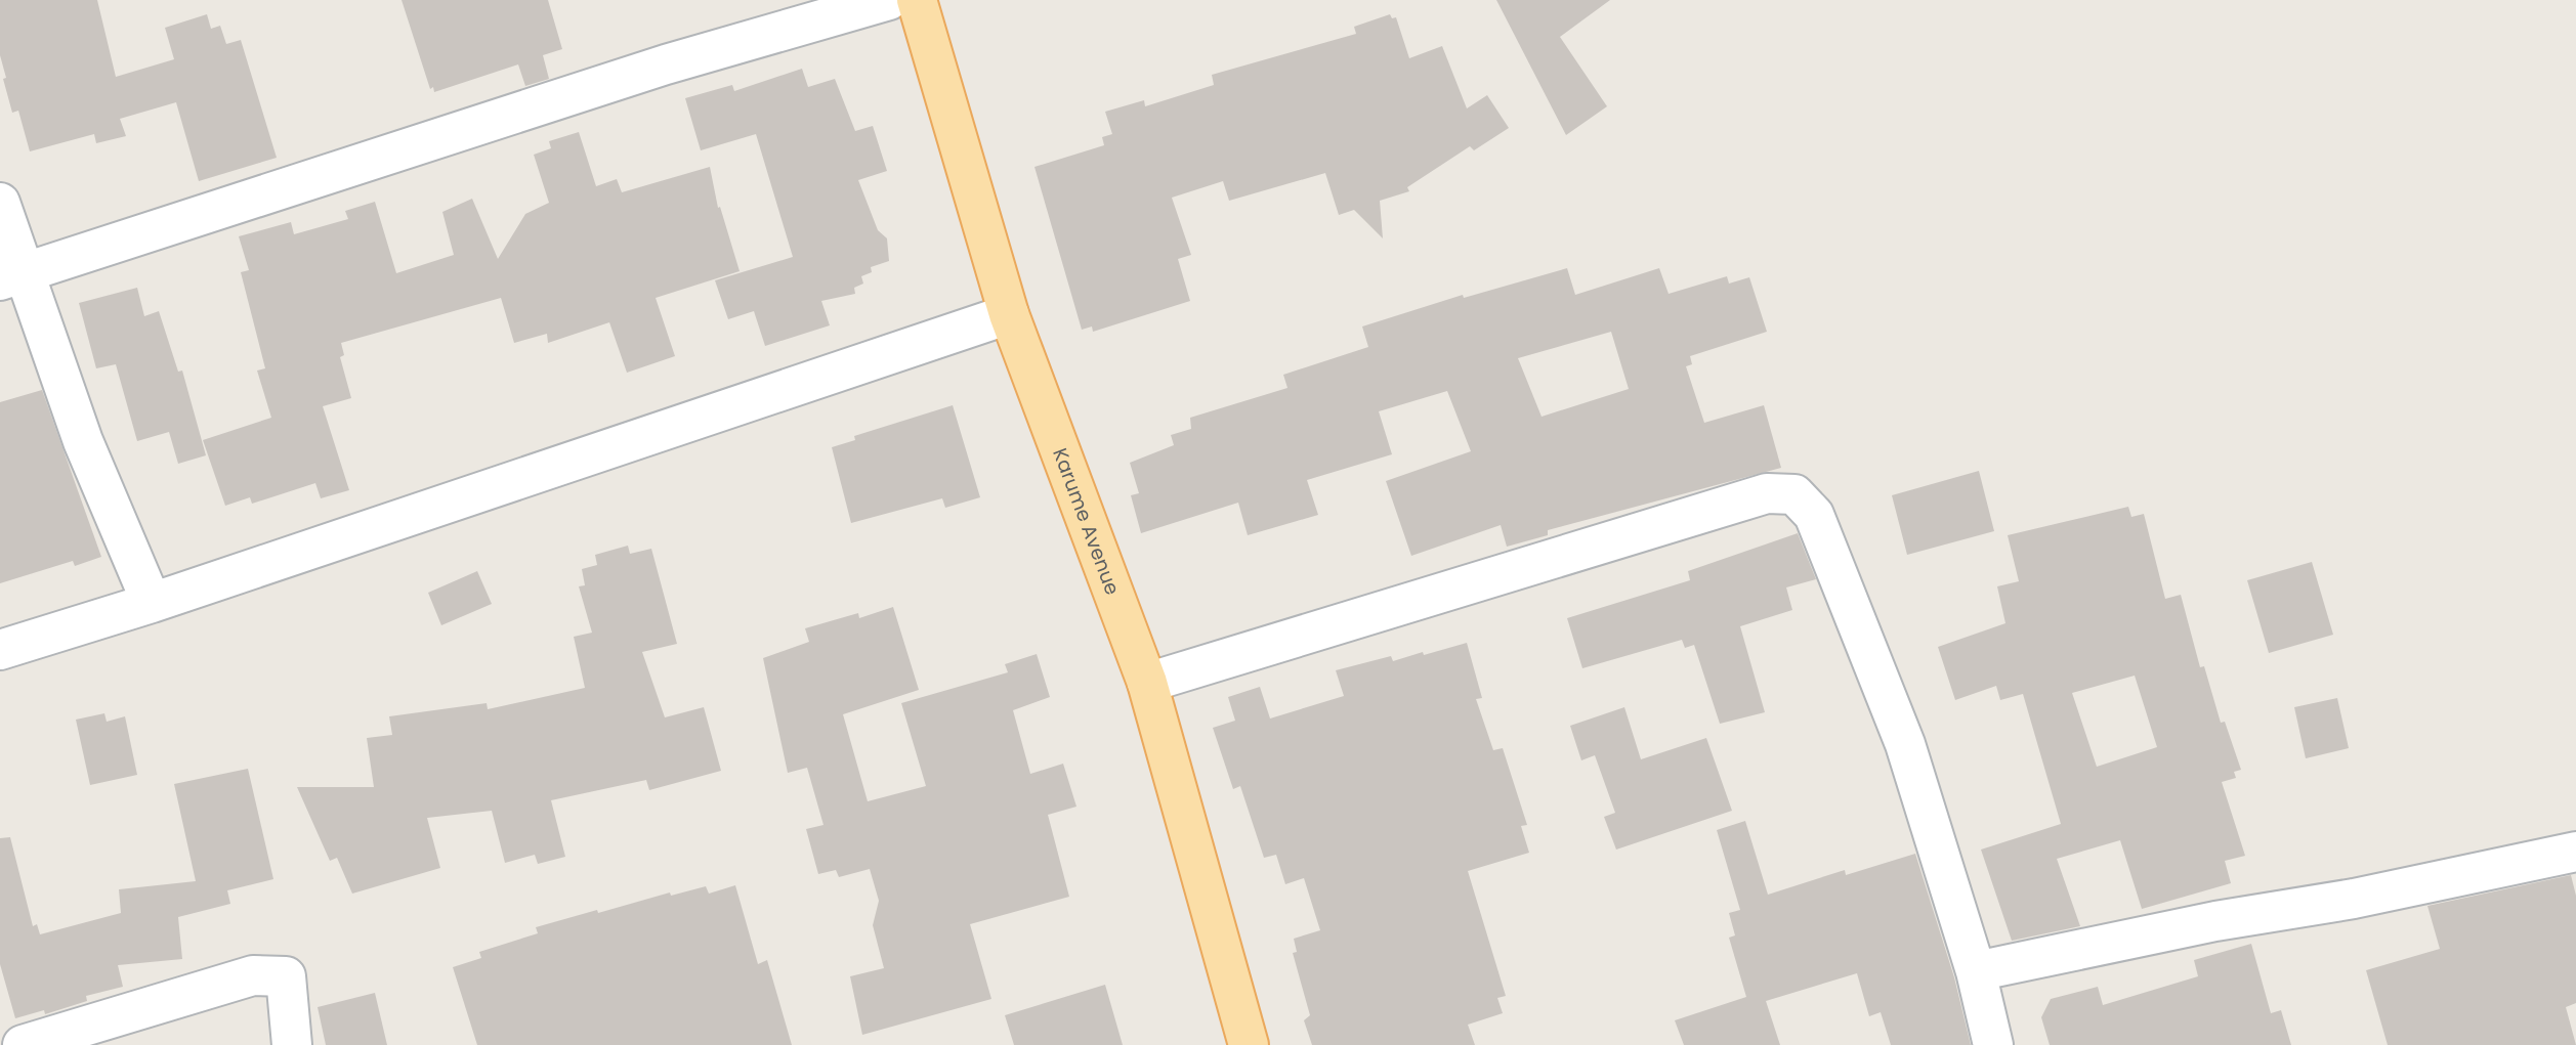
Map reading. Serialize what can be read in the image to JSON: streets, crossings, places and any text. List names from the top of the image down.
{
  "streets": {
    "main road": ["Karume Avenue"]
  }
}
